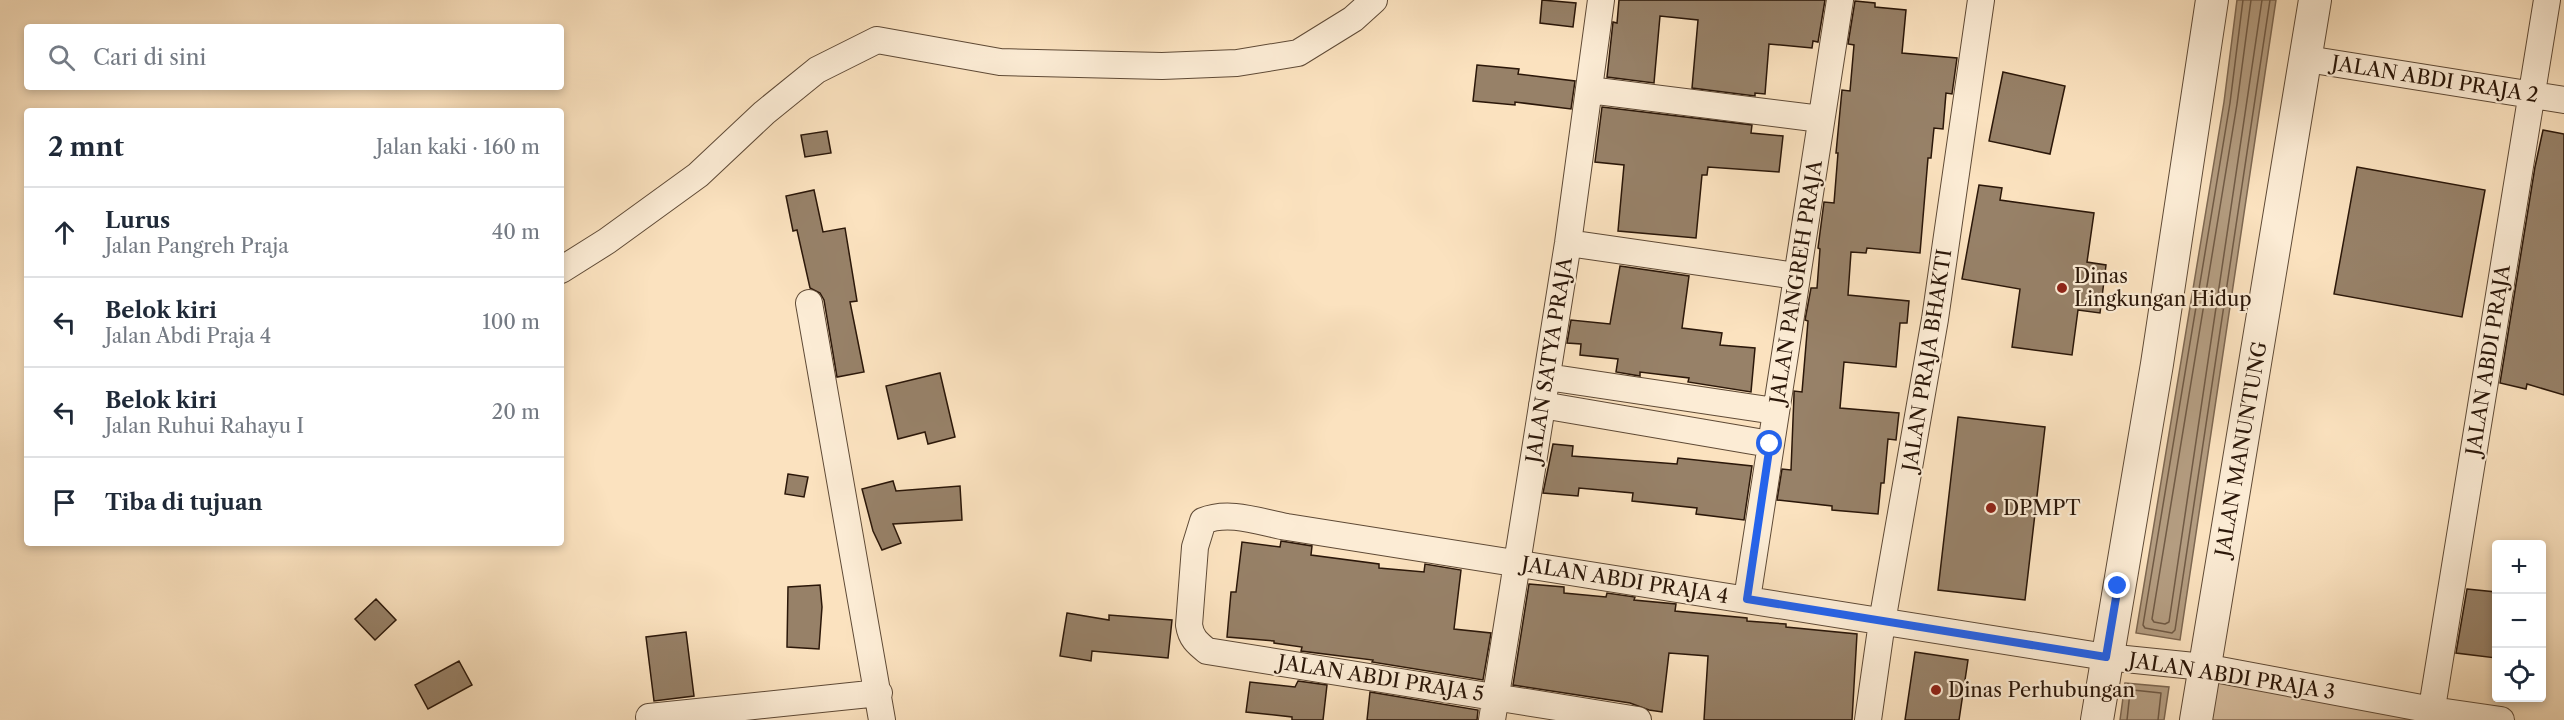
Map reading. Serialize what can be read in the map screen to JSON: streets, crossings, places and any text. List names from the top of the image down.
{
  "streets": {
    "street": [
      "JALAN ABDI PRAJA 2",
      "JALAN PANGREH PRAJA",
      "JALAN SATYA PRAJA",
      "JALAN PRAJA BHAKTI",
      "JALAN ABDI PRAJA",
      "JALAN MANUNTUNG",
      "JALAN ABDI PRAJA 4",
      "JALAN ABDI PRAJA 3",
      "JALAN ABDI PRAJA 5"
    ]
  },
  "crossings": [
    ["JALAN ABDI PRAJA 2", "JALAN ABDI PRAJA"],
    ["JALAN ABDI PRAJA 2", "JALAN MANUNTUNG"],
    ["JALAN PANGREH PRAJA", "JALAN ABDI PRAJA 4"],
    ["JALAN SATYA PRAJA", "JALAN ABDI PRAJA 4"],
    ["JALAN SATYA PRAJA", "JALAN ABDI PRAJA 5"],
    ["JALAN PRAJA BHAKTI", "JALAN ABDI PRAJA 4"],
    ["JALAN ABDI PRAJA", "JALAN ABDI PRAJA 3"],
    ["JALAN MANUNTUNG", "JALAN ABDI PRAJA 3"],
    ["JALAN ABDI PRAJA 4", "JALAN ABDI PRAJA 3"],
    ["JALAN ABDI PRAJA 4", "JALAN ABDI PRAJA 5"]
  ],
  "places": ["Dinas Lingkungan Hidup", "DPMPT", "Dinas Perhubungan"],
  "page": {
    "search": "Cari di sini",
    "heading": ["2 mnt", "Jalan kaki · 160 m"],
    "list": [
      ["Lurus", "Jalan Pangreh Praja", "40 m"],
      ["Belok kiri", "Jalan Abdi Praja 4", "100 m"],
      ["Belok kiri", "Jalan Ruhui Rahayu I", "20 m"],
      "Tiba di tujuan"
    ],
    "map_buttons": ["+", "−"]
  }
}
